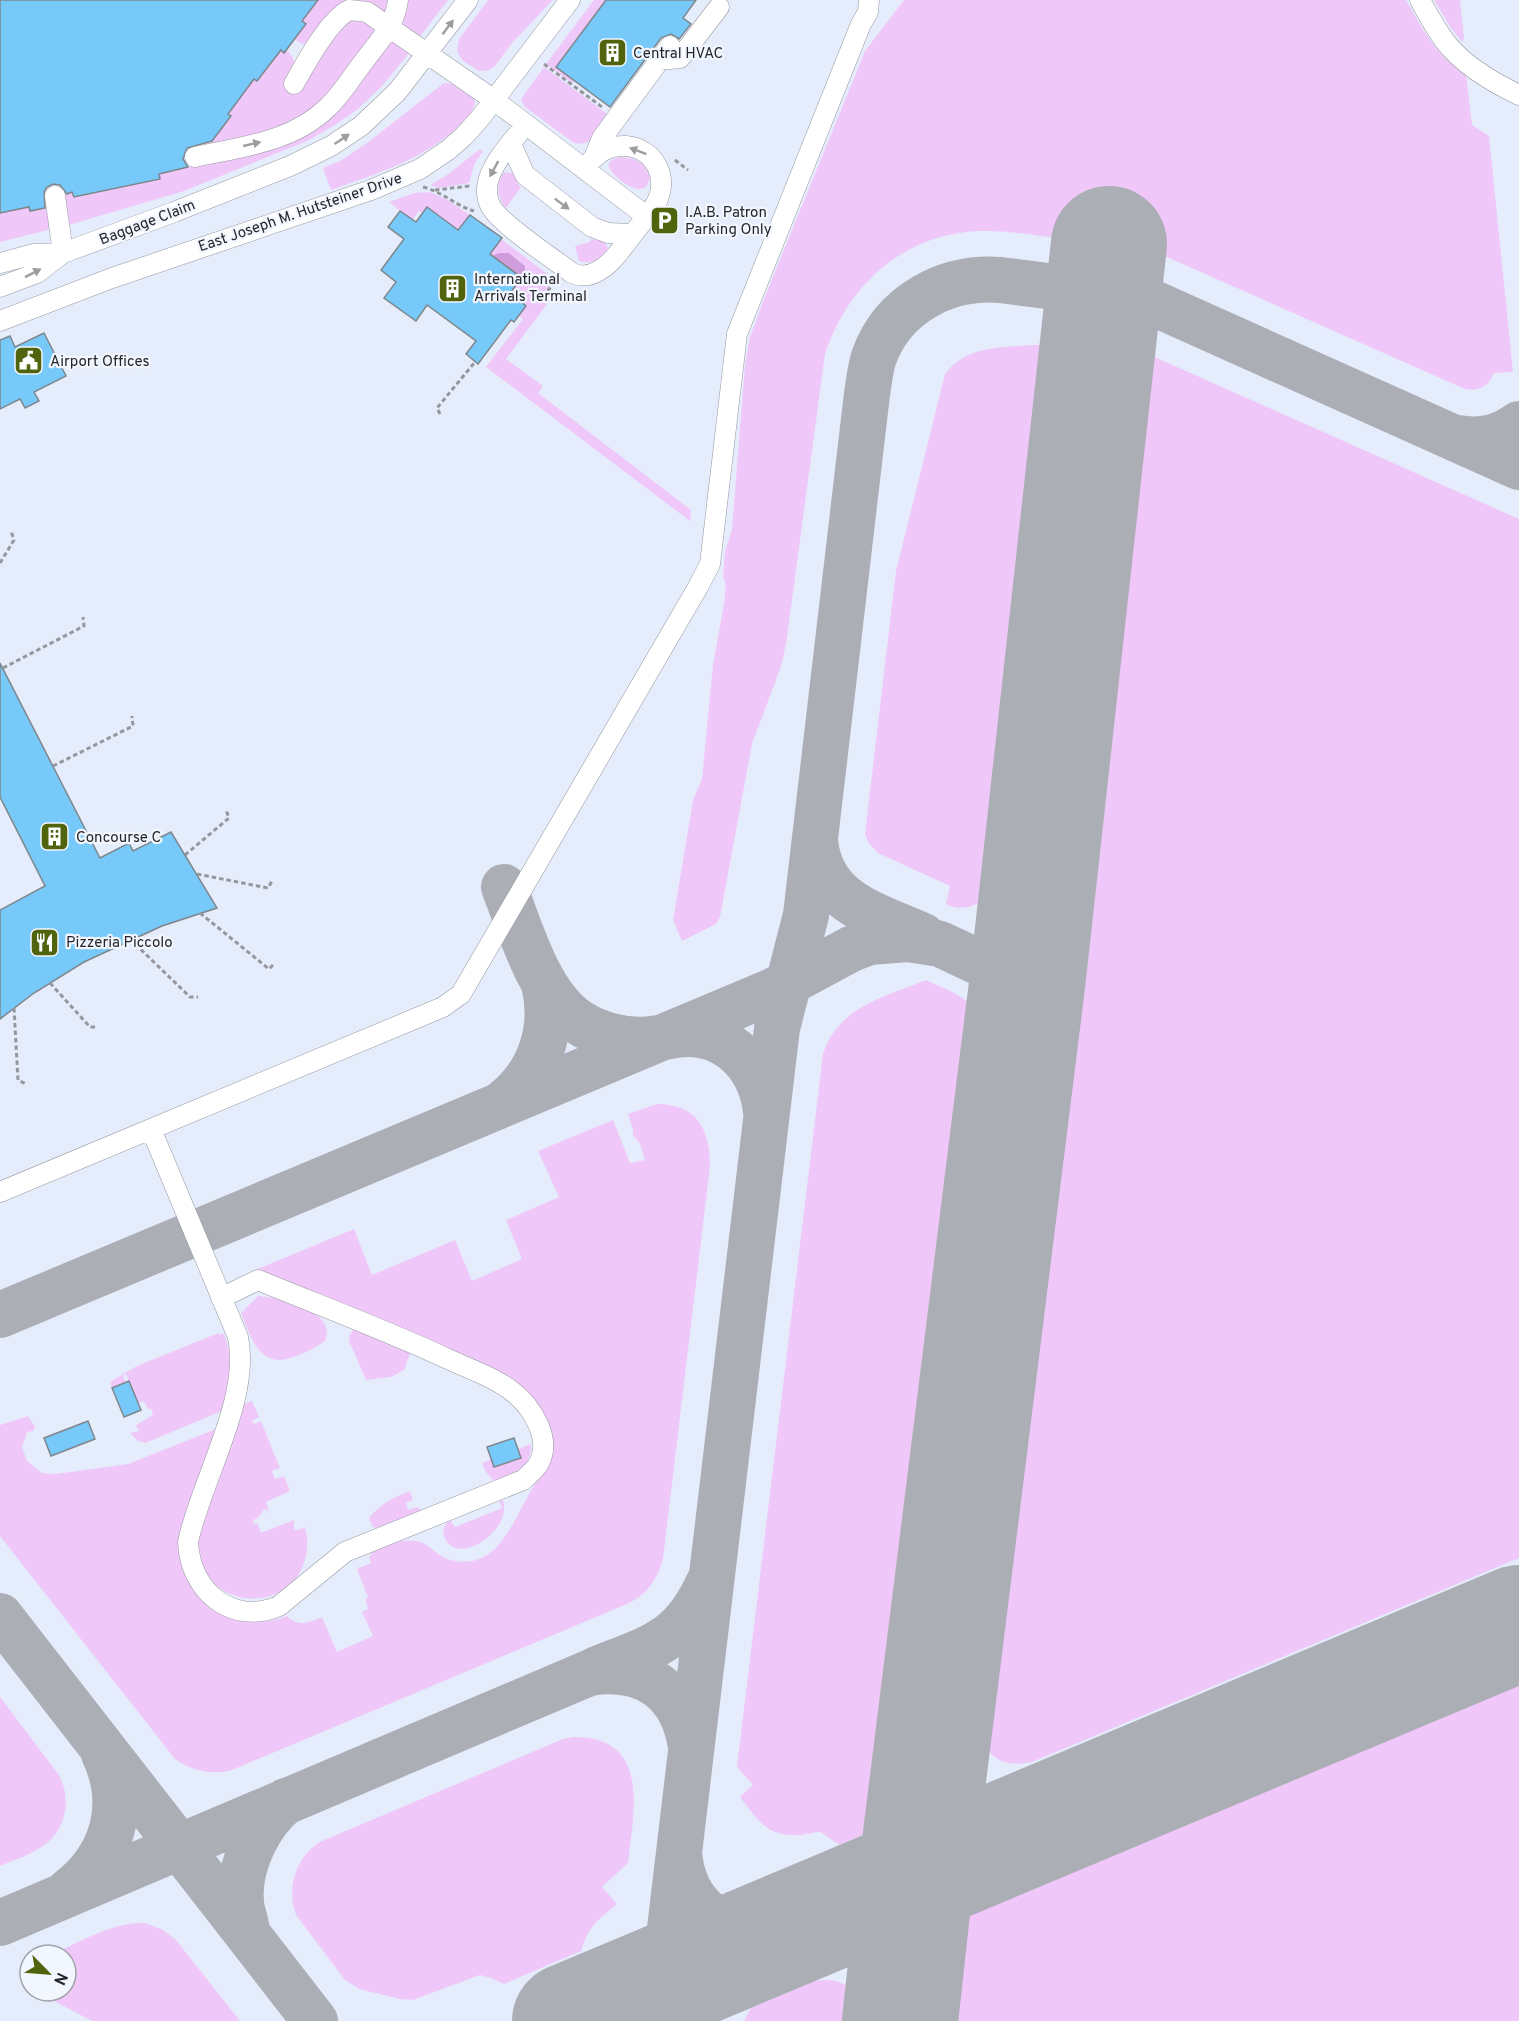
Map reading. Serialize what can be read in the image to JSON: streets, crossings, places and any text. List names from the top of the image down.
{
  "streets": {
    "street": ["East Joseph M. Hutsteiner Drive", "Baggage Claim"]
  },
  "places": {
    "building": ["Central HVAC", "International Arrivals Terminal", "Concourse C"],
    "parking": ["I.A.B. Patron Parking Only"],
    "public building": ["Airport Offices"],
    "restaurant": ["Pizzeria Piccolo"]
  },
  "north": "bottom right"
}
